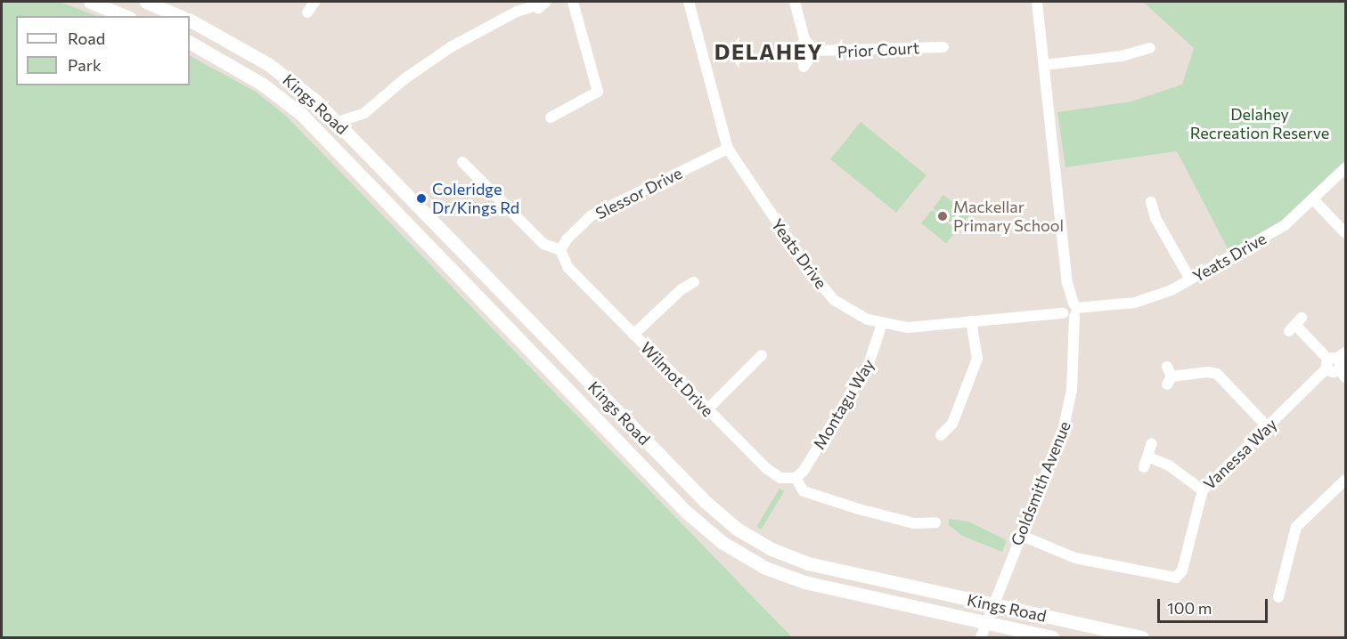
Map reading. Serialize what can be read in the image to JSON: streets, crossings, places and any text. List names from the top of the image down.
{
  "streets": {
    "main road": ["Kings Road"],
    "street": [
      "Prior Court",
      "Slessor Drive",
      "Yeats Drive",
      "Wilmot Drive",
      "Montagu Way",
      "Vanessa Way",
      "Goldsmith Avenue"
    ]
  },
  "crossings": [
    ["Kings Road", "Goldsmith Avenue"],
    ["Slessor Drive", "Yeats Drive"],
    ["Slessor Drive", "Wilmot Drive"],
    ["Yeats Drive", "Montagu Way"],
    ["Yeats Drive", "Goldsmith Avenue"],
    ["Wilmot Drive", "Montagu Way"],
    ["Vanessa Way", "Goldsmith Avenue"]
  ],
  "districts": ["DELAHEY"],
  "parks": ["Delahey Recreation Reserve"],
  "places": ["Coleridge Dr/Kings Rd", "Mackellar Primary School"],
  "legend": ["Road", "Park"],
  "scale_bar": "100 m"
}
